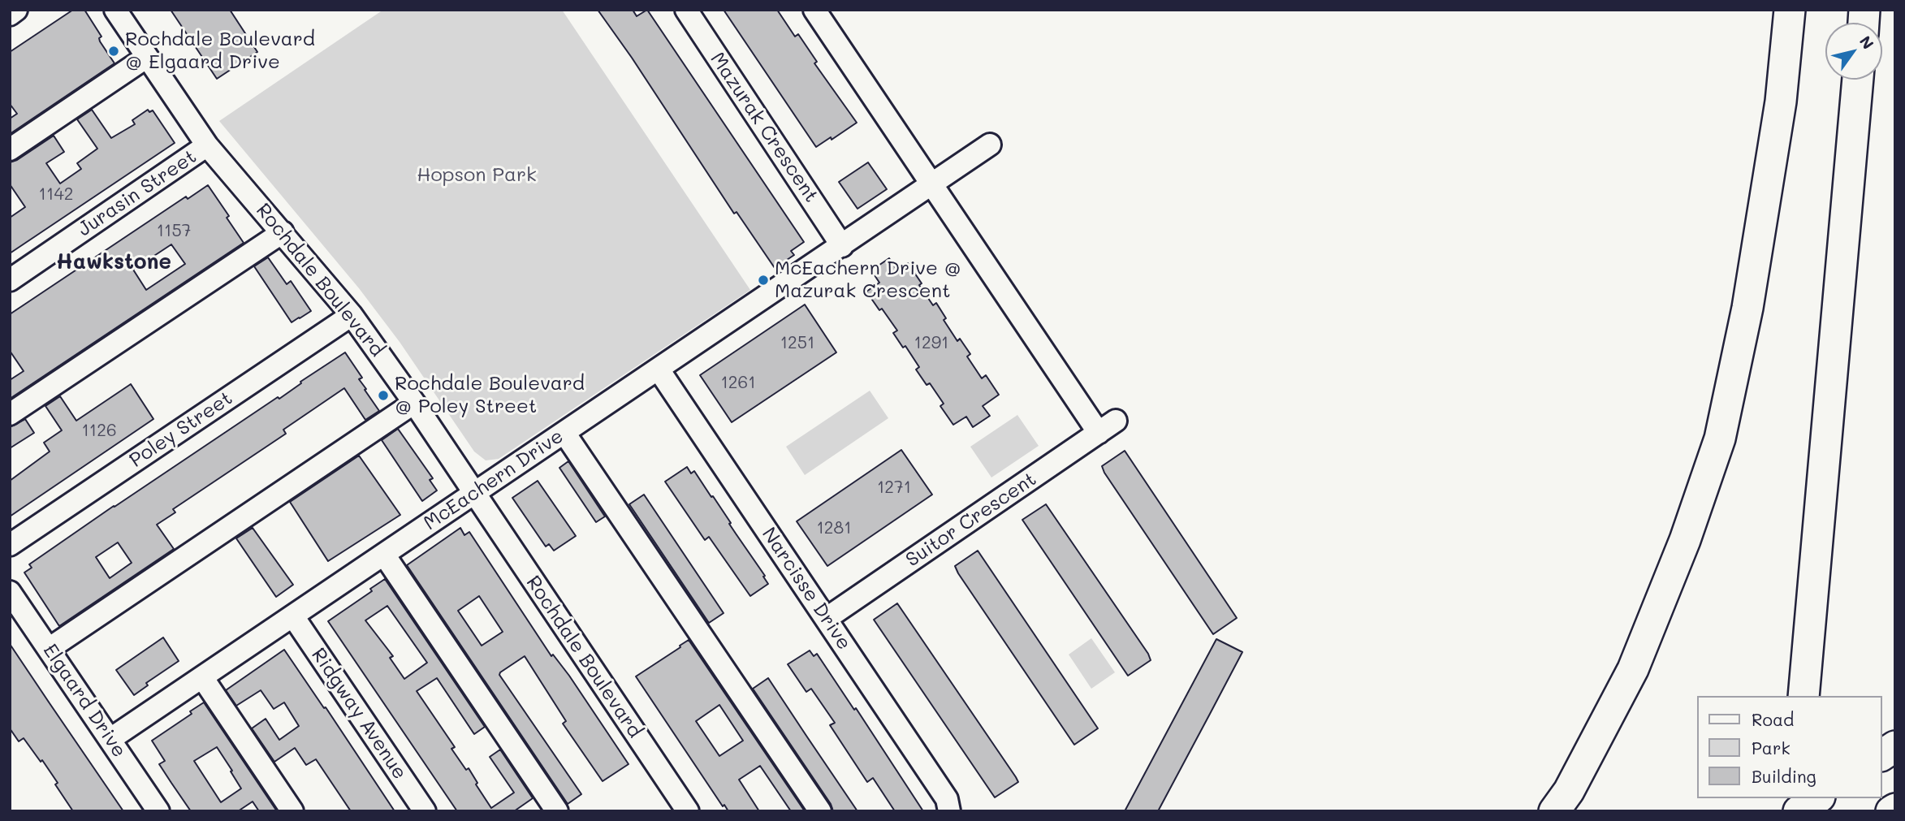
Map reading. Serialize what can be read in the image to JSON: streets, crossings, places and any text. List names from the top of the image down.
{
  "streets": {
    "street": [
      "Mazurak Crescent",
      "Jurasin Street",
      "Rochdale Boulevard",
      "Poley Street",
      "McEachern Drive",
      "Suitor Crescent",
      "Narcisse Drive",
      "Elgaard Drive",
      "Ridgway Avenue"
    ]
  },
  "crossings": [
    ["Mazurak Crescent", "McEachern Drive"],
    ["Jurasin Street", "Rochdale Boulevard"],
    ["Rochdale Boulevard", "Poley Street"],
    ["Rochdale Boulevard", "McEachern Drive"],
    ["McEachern Drive", "Suitor Crescent"],
    ["McEachern Drive", "Narcisse Drive"],
    ["McEachern Drive", "Elgaard Drive"],
    ["McEachern Drive", "Ridgway Avenue"],
    ["Suitor Crescent", "Narcisse Drive"]
  ],
  "districts": ["Hawkstone"],
  "parks": ["Hopson Park"],
  "places": ["Rochdale Boulevard @ Elgaard Drive", "McEachern Drive @ Mazurak Crescent", "Rochdale Boulevard @ Poley Street"],
  "house_numbers": [
    "1142",
    "1157",
    "1251",
    "1291",
    "1261",
    "1126",
    "1271",
    "1281"
  ],
  "legend": ["Road", "Park", "Building"],
  "north": "top right"
}
